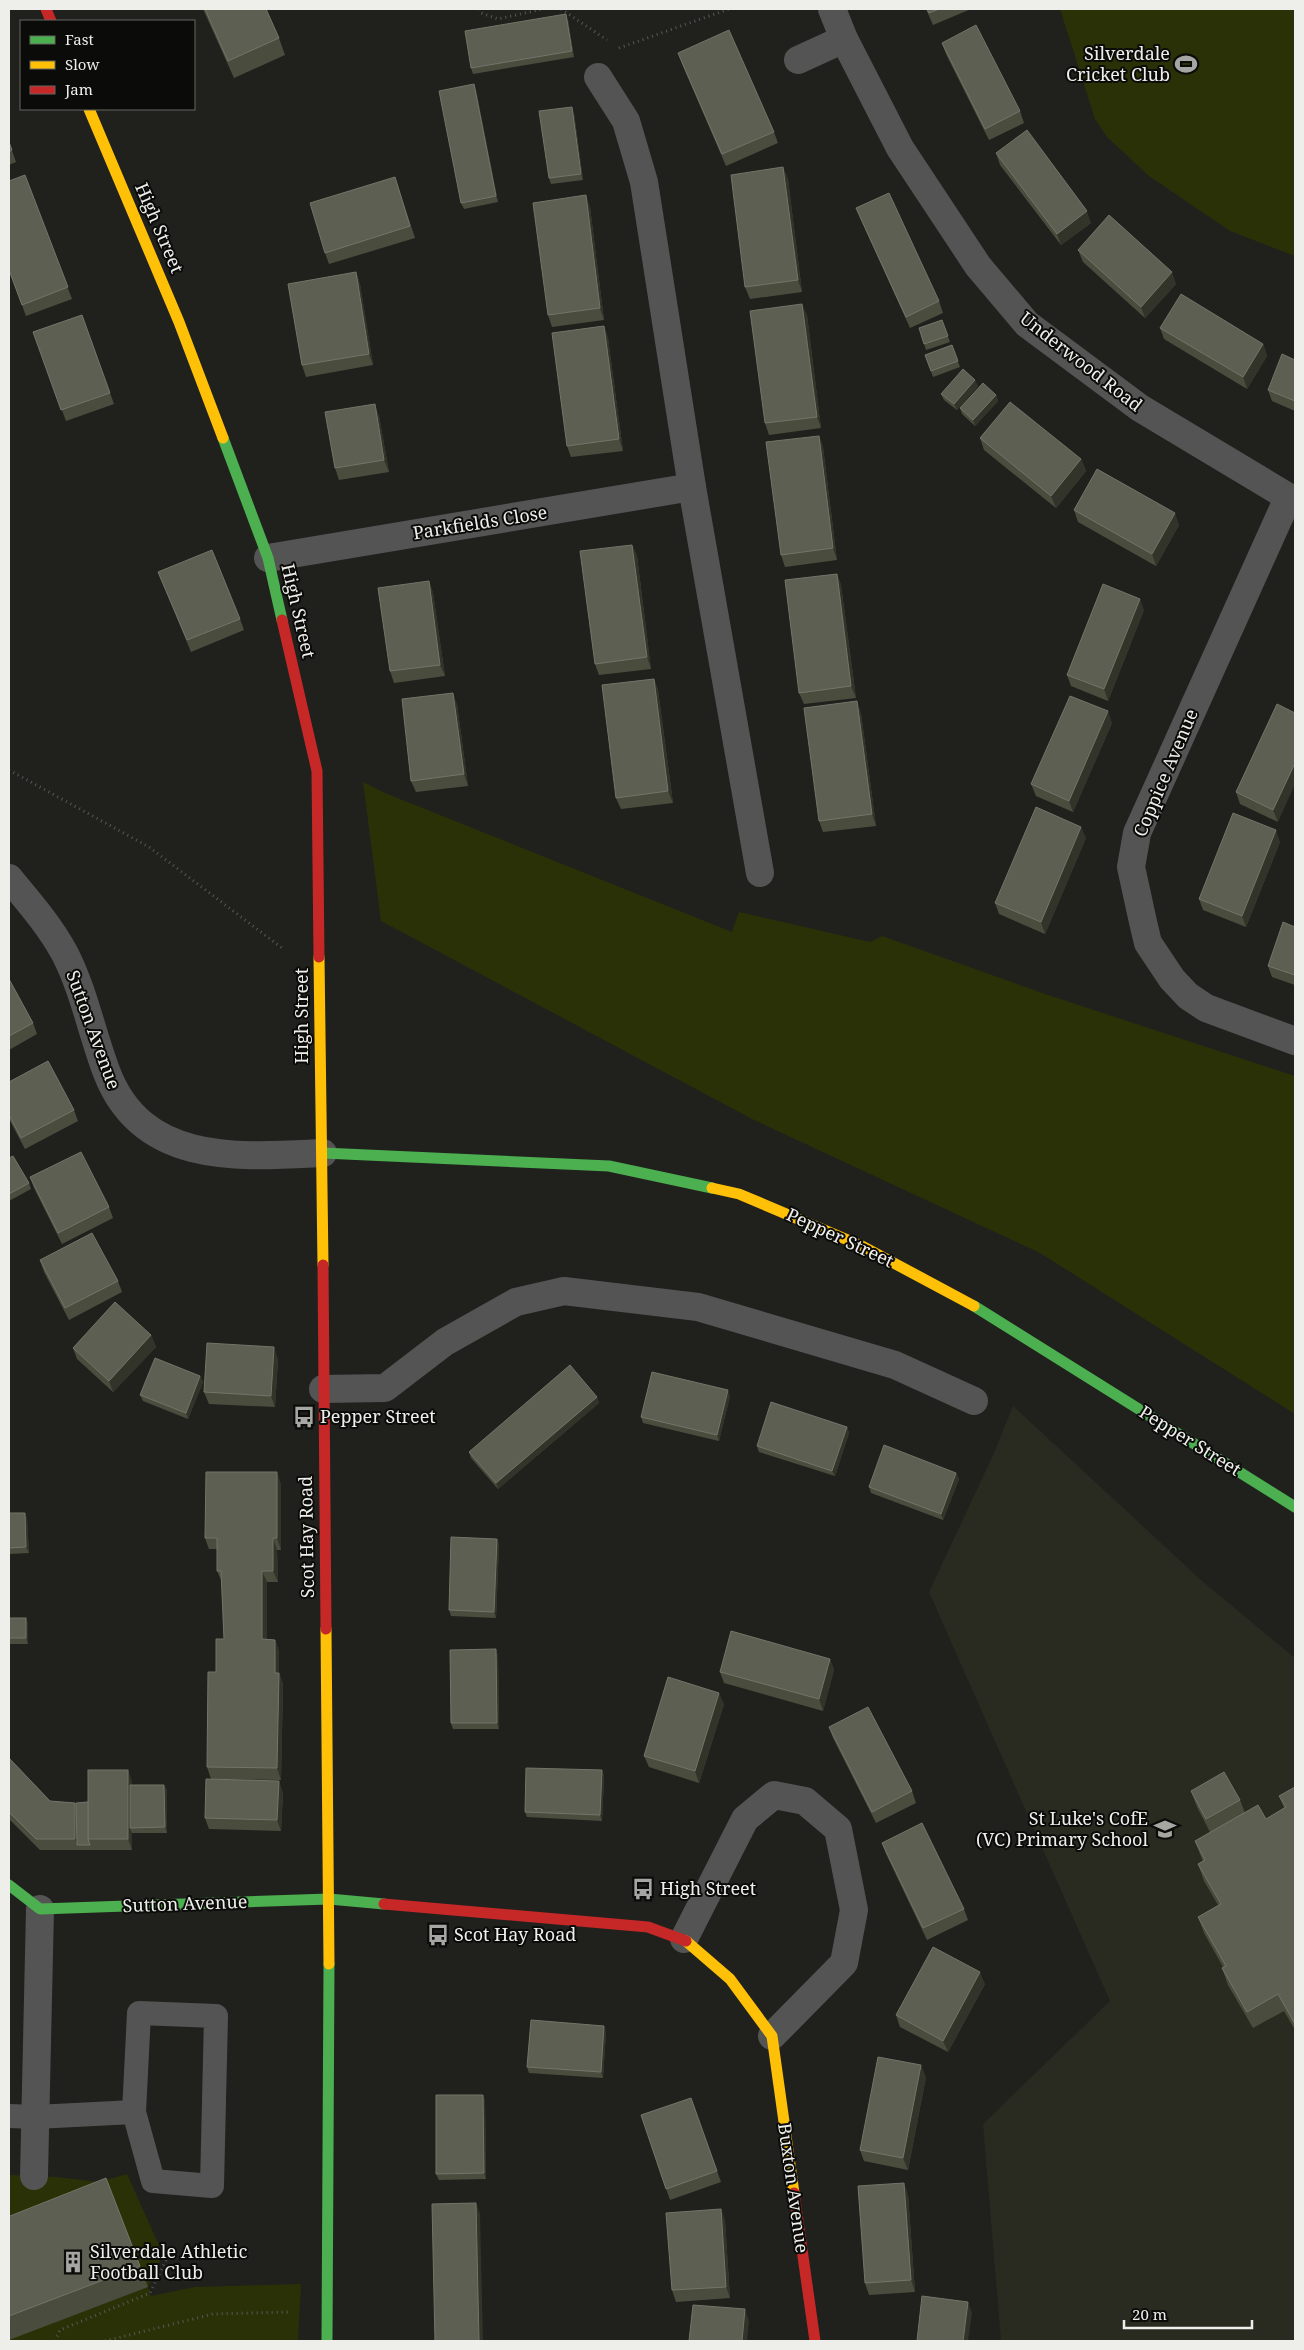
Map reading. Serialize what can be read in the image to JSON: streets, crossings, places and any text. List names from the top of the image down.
{
  "streets": {
    "street": [
      "High Street",
      "Underwood Road",
      "Parkfields Close",
      "Coppice Avenue",
      "Sutton Avenue",
      "Pepper Street",
      "Scot Hay Road",
      "Buxton Avenue"
    ]
  },
  "crossings": [
    ["High Street", "Parkfields Close"],
    ["High Street", "Sutton Avenue"],
    ["High Street", "Pepper Street"],
    ["High Street", "Scot Hay Road"],
    ["Underwood Road", "Coppice Avenue"],
    ["Sutton Avenue", "Pepper Street"],
    ["Sutton Avenue", "Scot Hay Road"],
    ["Sutton Avenue", "Buxton Avenue"],
    ["Pepper Street", "Scot Hay Road"],
    ["Scot Hay Road", "Buxton Avenue"]
  ],
  "places": {
    "sports": ["Silverdale Cricket Club"],
    "bus stop": ["Pepper Street", "High Street", "Scot Hay Road"],
    "school or university": ["St Luke's CofE (VC) Primary School"],
    "building": ["Silverdale Athletic Football Club"]
  },
  "legend": ["Fast", "Slow", "Jam"],
  "scale_bar": "20 m"
}
